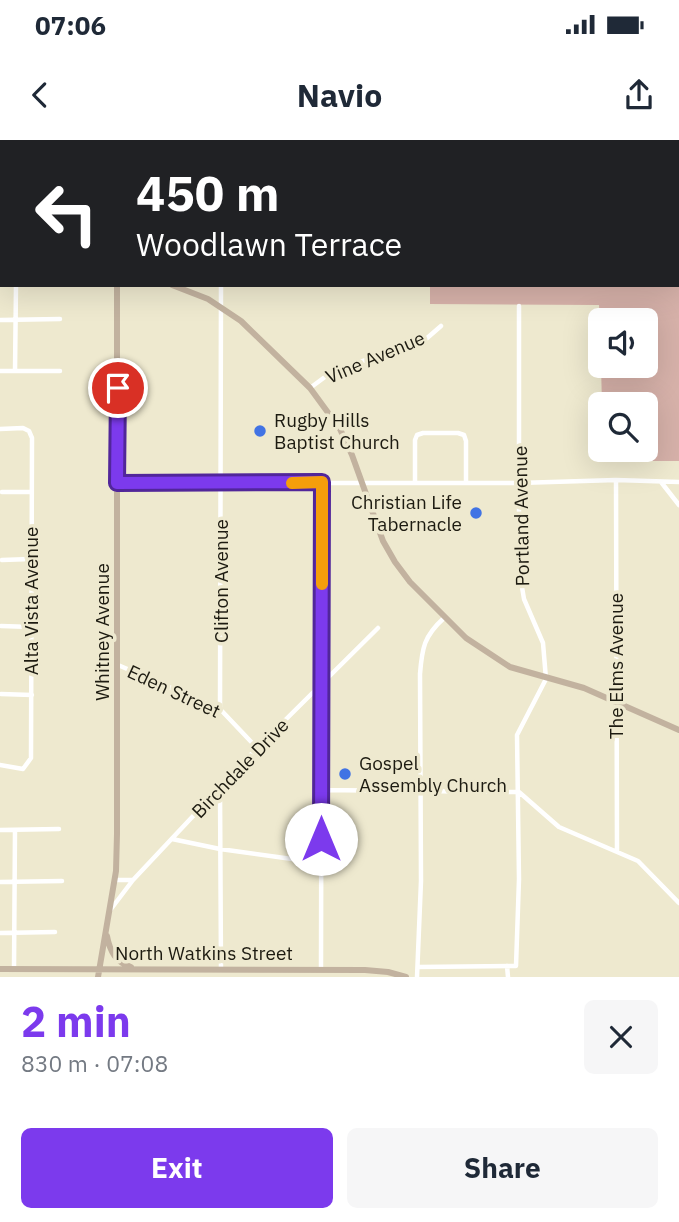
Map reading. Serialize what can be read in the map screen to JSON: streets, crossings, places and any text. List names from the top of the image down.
{
  "streets": {
    "main road": ["Whitney Avenue", "North Watkins Street"],
    "street": [
      "Vine Avenue",
      "Portland Avenue",
      "Clifton Avenue",
      "Alta Vista Avenue",
      "The Elms Avenue",
      "Eden Street",
      "Birchdale Drive"
    ]
  },
  "crossings": [
    ["Clifton Avenue", "Eden Street"],
    ["Whitney Avenue", "Eden Street"],
    ["Whitney Avenue", "Birchdale Drive"],
    ["Whitney Avenue", "North Watkins Street"],
    ["Eden Street", "Birchdale Drive"]
  ],
  "places": ["Rugby Hills Baptist Church", "Christian Life Tabernacle", "Gospel Assembly Church"],
  "page": {
    "status": "07:06",
    "header": "Navio",
    "turn": ["450 m", "Woodlawn Terrace"],
    "heading": ["2 min", "830 m · 07:08"],
    "buttons": ["Exit", "Share"]
  }
}
